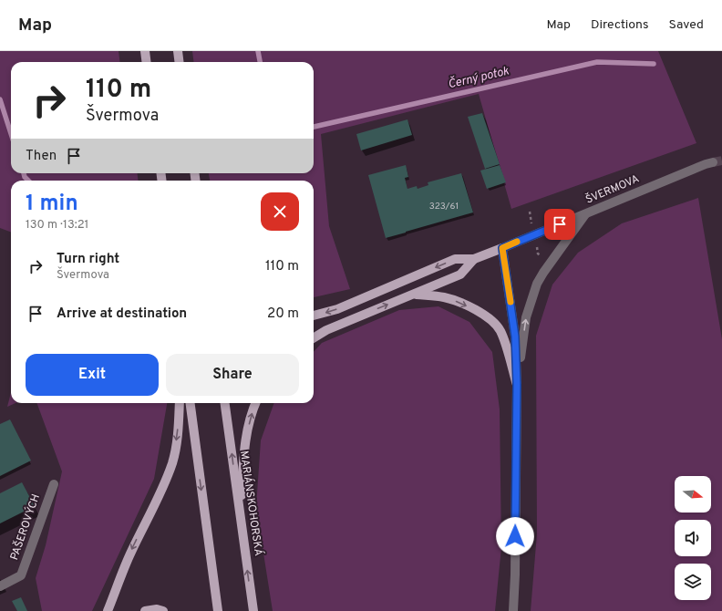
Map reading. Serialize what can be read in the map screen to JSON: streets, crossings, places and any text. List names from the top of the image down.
{
  "streets": {
    "main road": ["MARIÁNSKOHORSKÁ"],
    "street": ["ŠVERMOVA", "PAŠEROVÝCH"]
  },
  "water": ["Černý potok"],
  "house_numbers": ["323/61"],
  "north": "right",
  "page": {
    "header": "Map",
    "nav": ["Map", "Directions", "Saved"],
    "turn": ["110 m", "Švermova"],
    "then": "Then",
    "heading": ["1 min", "130 m · 13:21"],
    "list": [
      {
        "name": "Turn right",
        "note": "Švermova",
        "value": "110 m"
      },
      {
        "name": "Arrive at destination",
        "value": "20 m"
      }
    ],
    "buttons": ["Exit", "Share"]
  }
}
